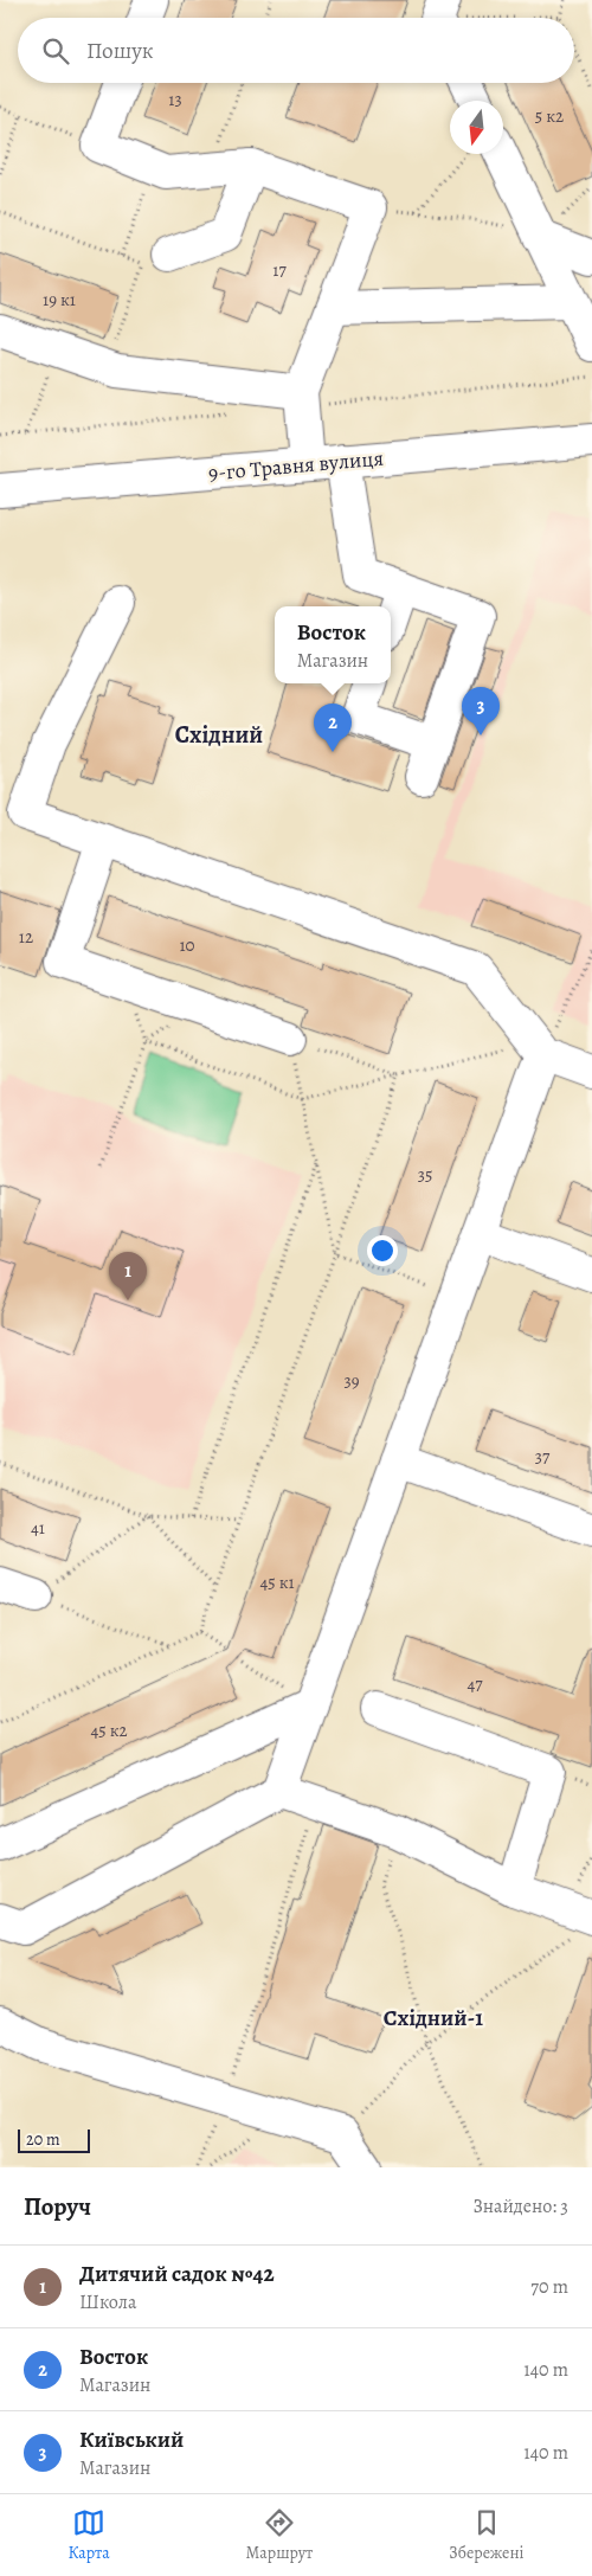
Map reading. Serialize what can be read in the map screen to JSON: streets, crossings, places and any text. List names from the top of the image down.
{
  "streets": {
    "street": ["9-го Травня вулиця"]
  },
  "districts": ["Східний", "Східний-1"],
  "house_numbers": [
    "13",
    "5 к2",
    "17",
    "19 к1",
    "12",
    "10",
    "35",
    "39",
    "37",
    "41",
    "45 к1",
    "47",
    "45 к2"
  ],
  "scale_bar": "20 m",
  "north": "bottom",
  "page": {
    "search": "Пошук",
    "popup": ["Восток", "Магазин"],
    "pins": ["3", "2", "1"],
    "scale": "20 m",
    "heading": ["Поруч", "Знайдено: 3"],
    "list": [
      {
        "mark": "1",
        "name": "Дитячий садок №42",
        "note": "Школа",
        "value": "70 m"
      },
      {
        "mark": "2",
        "name": "Восток",
        "note": "Магазин",
        "value": "140 m"
      },
      {
        "mark": "3",
        "name": "Київський",
        "note": "Магазин",
        "value": "140 m"
      }
    ],
    "nav": ["Карта", "Маршрут", "Збережені"]
  }
}
